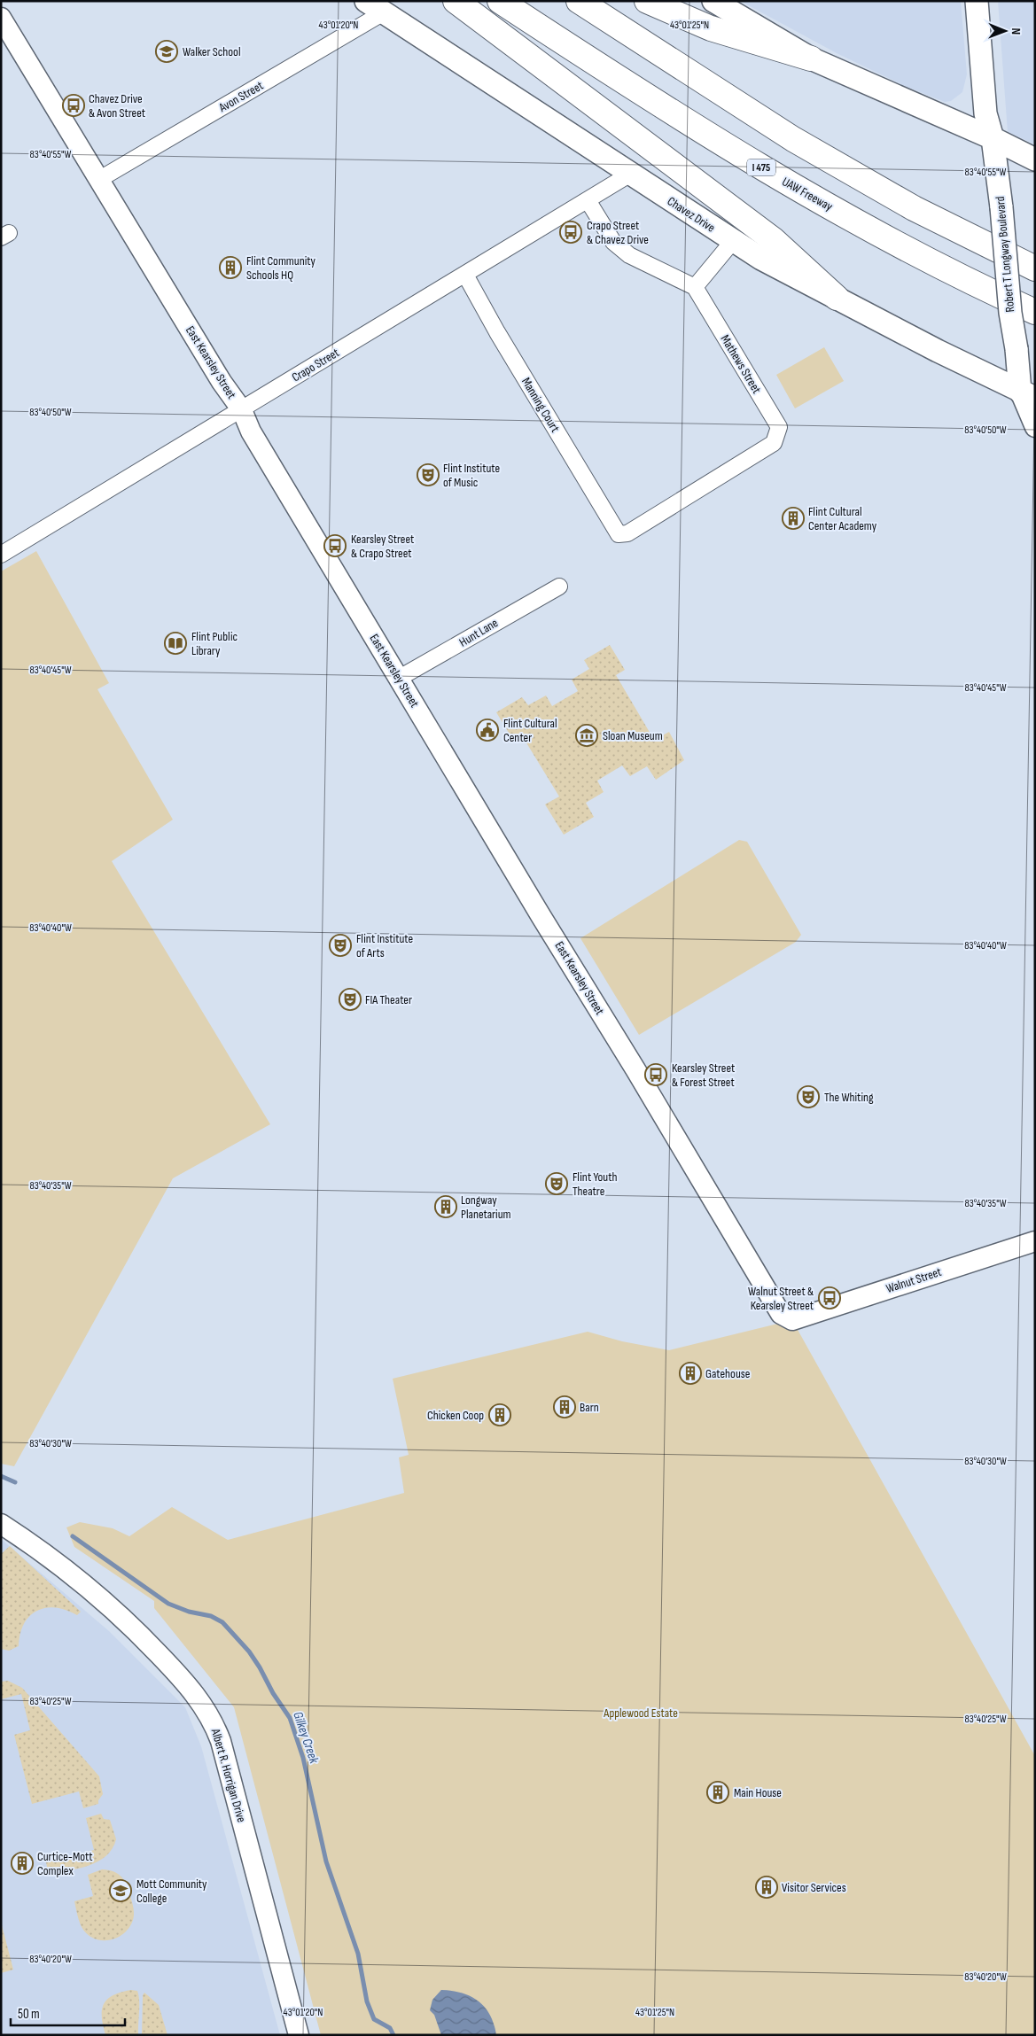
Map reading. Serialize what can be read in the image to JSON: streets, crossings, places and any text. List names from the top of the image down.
{
  "streets": {
    "highway": ["I 475", "UAW Freeway"],
    "main road": ["Chavez Drive", "Robert T Longway Boulevard"],
    "street": [
      "Avon Street",
      "East Kearsley Street",
      "Mathews Street",
      "Crapo Street",
      "Manning Court",
      "Hunt Lane",
      "Walnut Street",
      "Albert R. Horrigan Drive"
    ]
  },
  "crossings": [
    ["Avon Street", "Chavez Drive"],
    ["Avon Street", "East Kearsley Street"],
    ["Chavez Drive", "Robert T Longway Boulevard"],
    ["Chavez Drive", "Crapo Street"],
    ["East Kearsley Street", "Crapo Street"],
    ["East Kearsley Street", "Hunt Lane"],
    ["East Kearsley Street", "Walnut Street"],
    ["Mathews Street", "Manning Court"],
    ["Crapo Street", "Manning Court"]
  ],
  "water": ["Gilkey Creek"],
  "parks": ["Applewood Estate"],
  "places": {
    "school or university": ["Walker School", "Mott Community College"],
    "bus stop": [
      "Chavez Drive & Avon Street",
      "Crapo Street & Chavez Drive",
      "Kearsley Street & Crapo Street",
      "Kearsley Street & Forest Street",
      "Walnut Street & Kearsley Street"
    ],
    "building": [
      "Flint Community Schools HQ",
      "Flint Cultural Center Academy",
      "Longway Planetarium",
      "Gatehouse",
      "Barn",
      "Chicken Coop",
      "Main House",
      "Curtice-Mott Complex",
      "Visitor Services"
    ],
    "theatre": [
      "Flint Institute of Music",
      "Flint Institute of Arts",
      "FIA Theater",
      "The Whiting",
      "Flint Youth Theatre"
    ],
    "library": ["Flint Public Library"],
    "public building": ["Flint Cultural Center"],
    "museum": ["Sloan Museum"]
  },
  "scale_bar": "50 m",
  "north": "right",
  "coordinates": [
    "43°01'20\"N",
    "43°01'25\"N",
    "83°40'55\"W",
    "83°40'50\"W",
    "83°40'45\"W",
    "83°40'40\"W",
    "83°40'35\"W",
    "83°40'30\"W",
    "83°40'25\"W",
    "83°40'20\"W"
  ]
}
